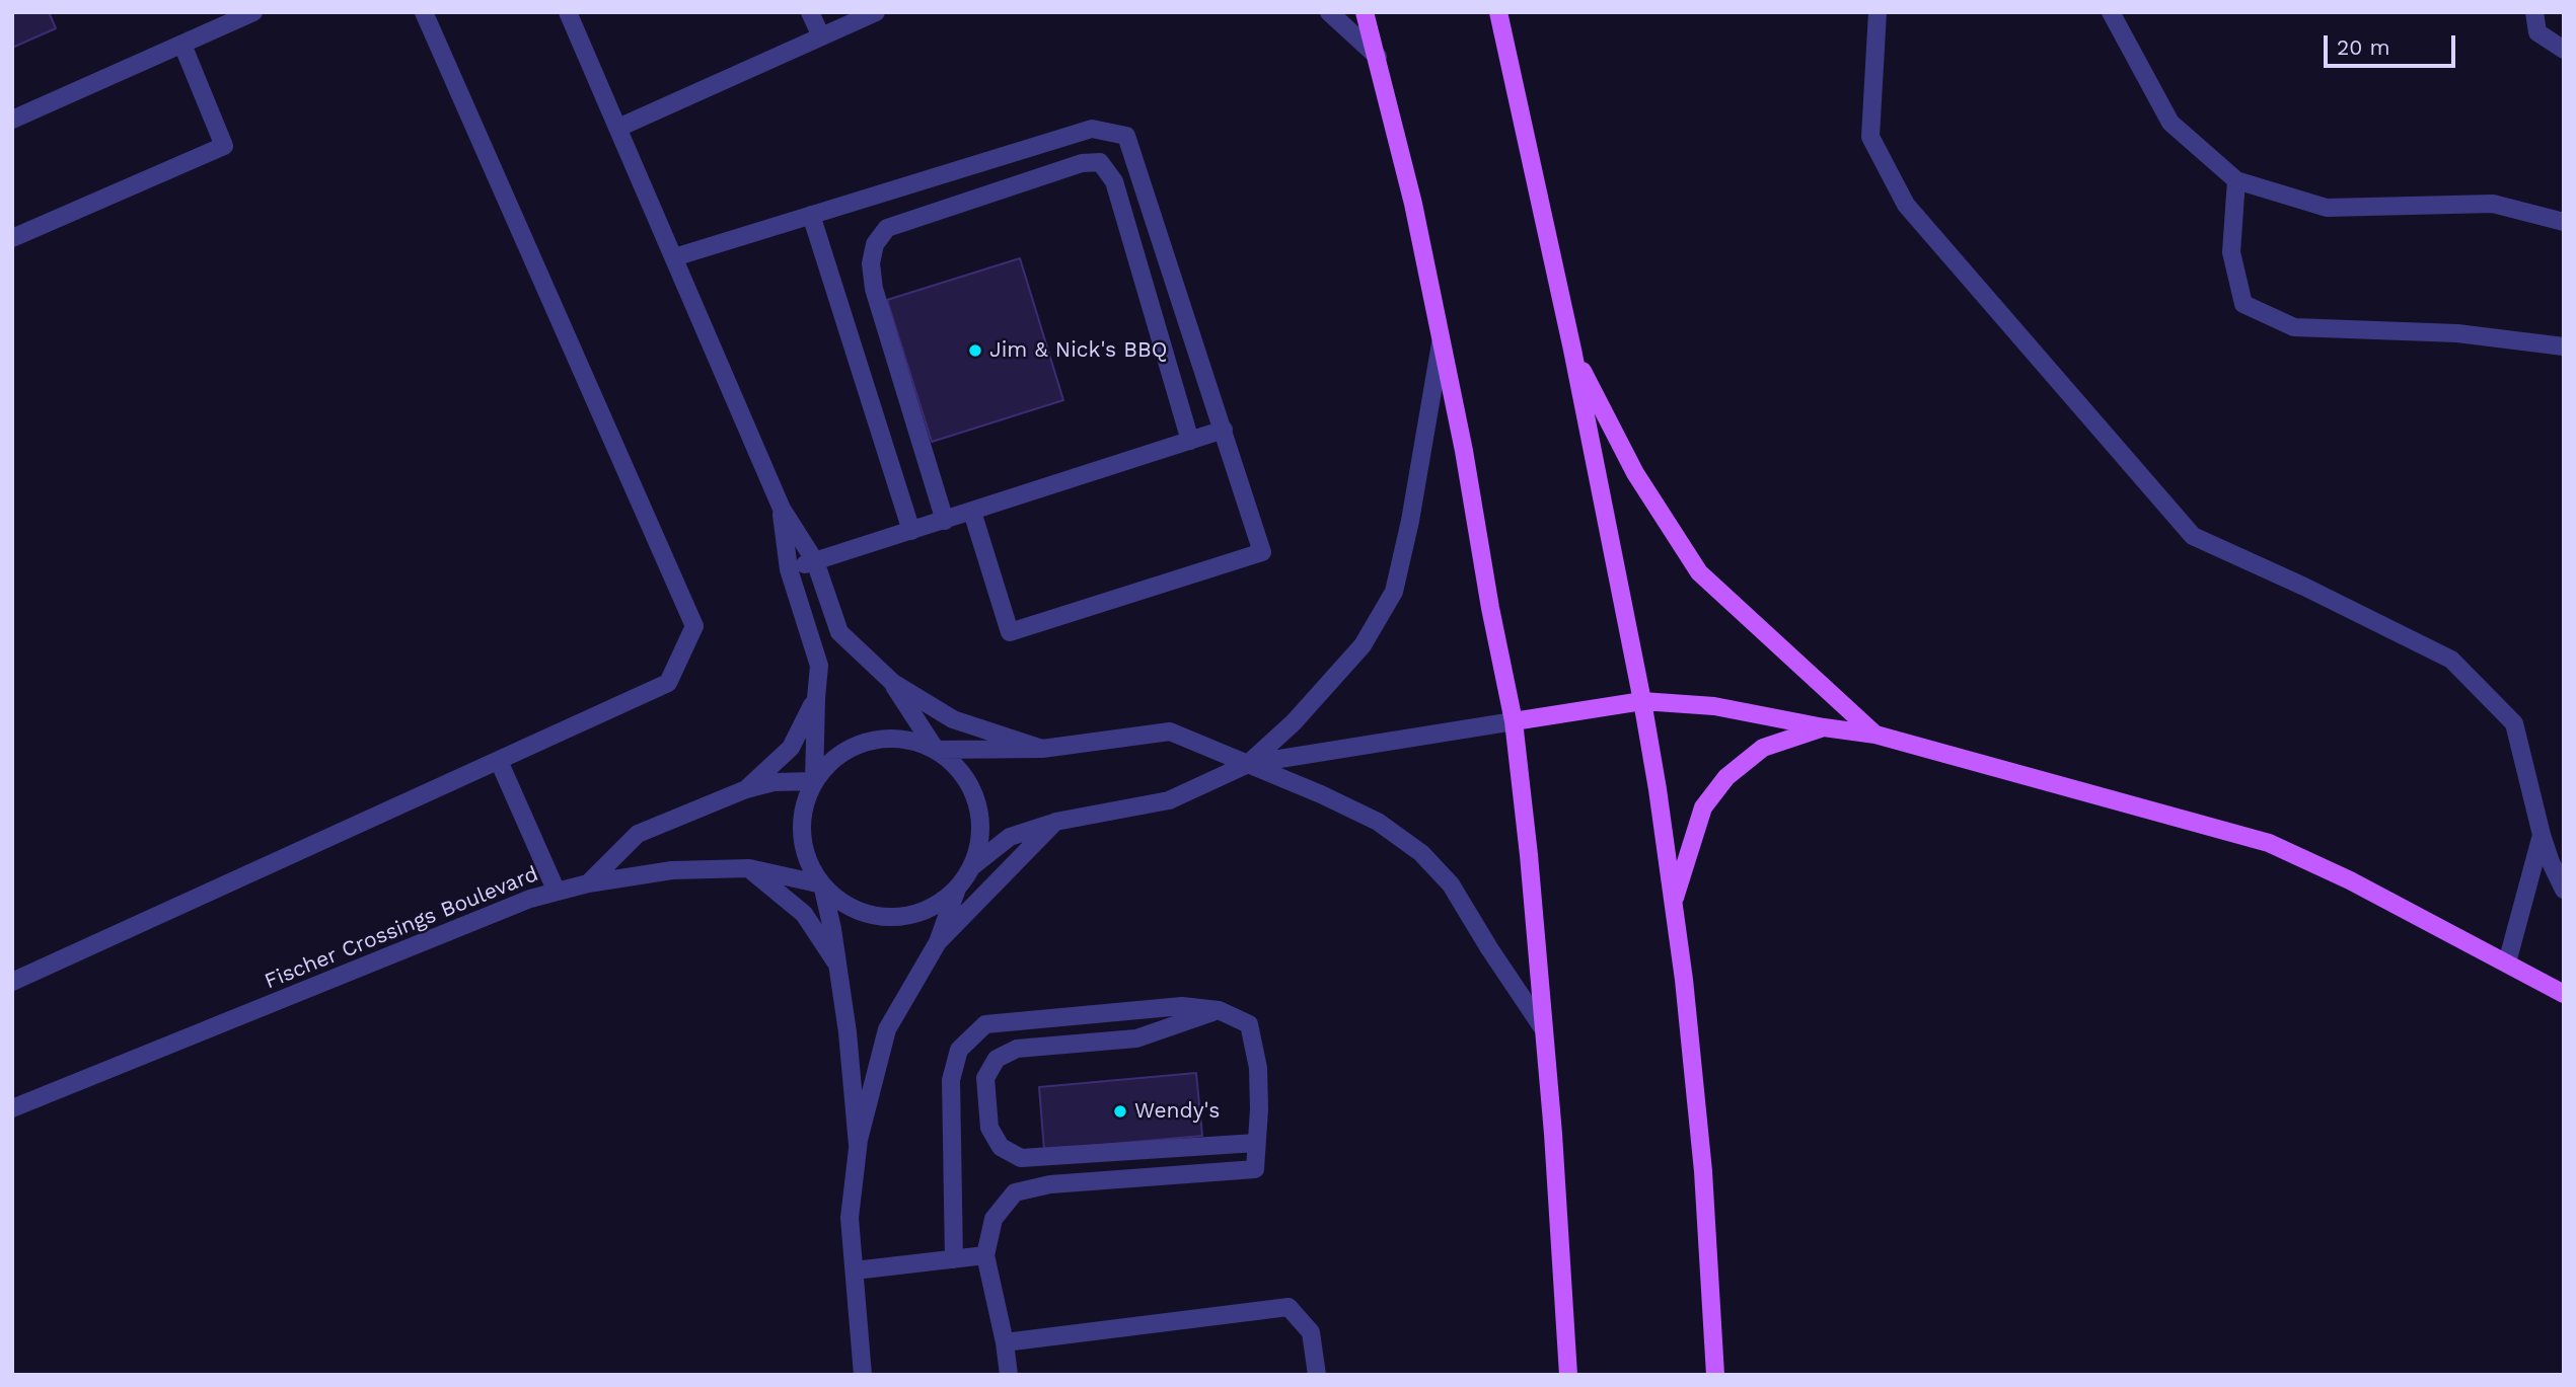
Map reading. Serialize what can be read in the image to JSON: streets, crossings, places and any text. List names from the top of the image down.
{
  "streets": {
    "street": ["Fischer Crossings Boulevard"]
  },
  "places": ["Jim & Nick's BBQ", "Wendy's"],
  "scale_bar": "20 m"
}
